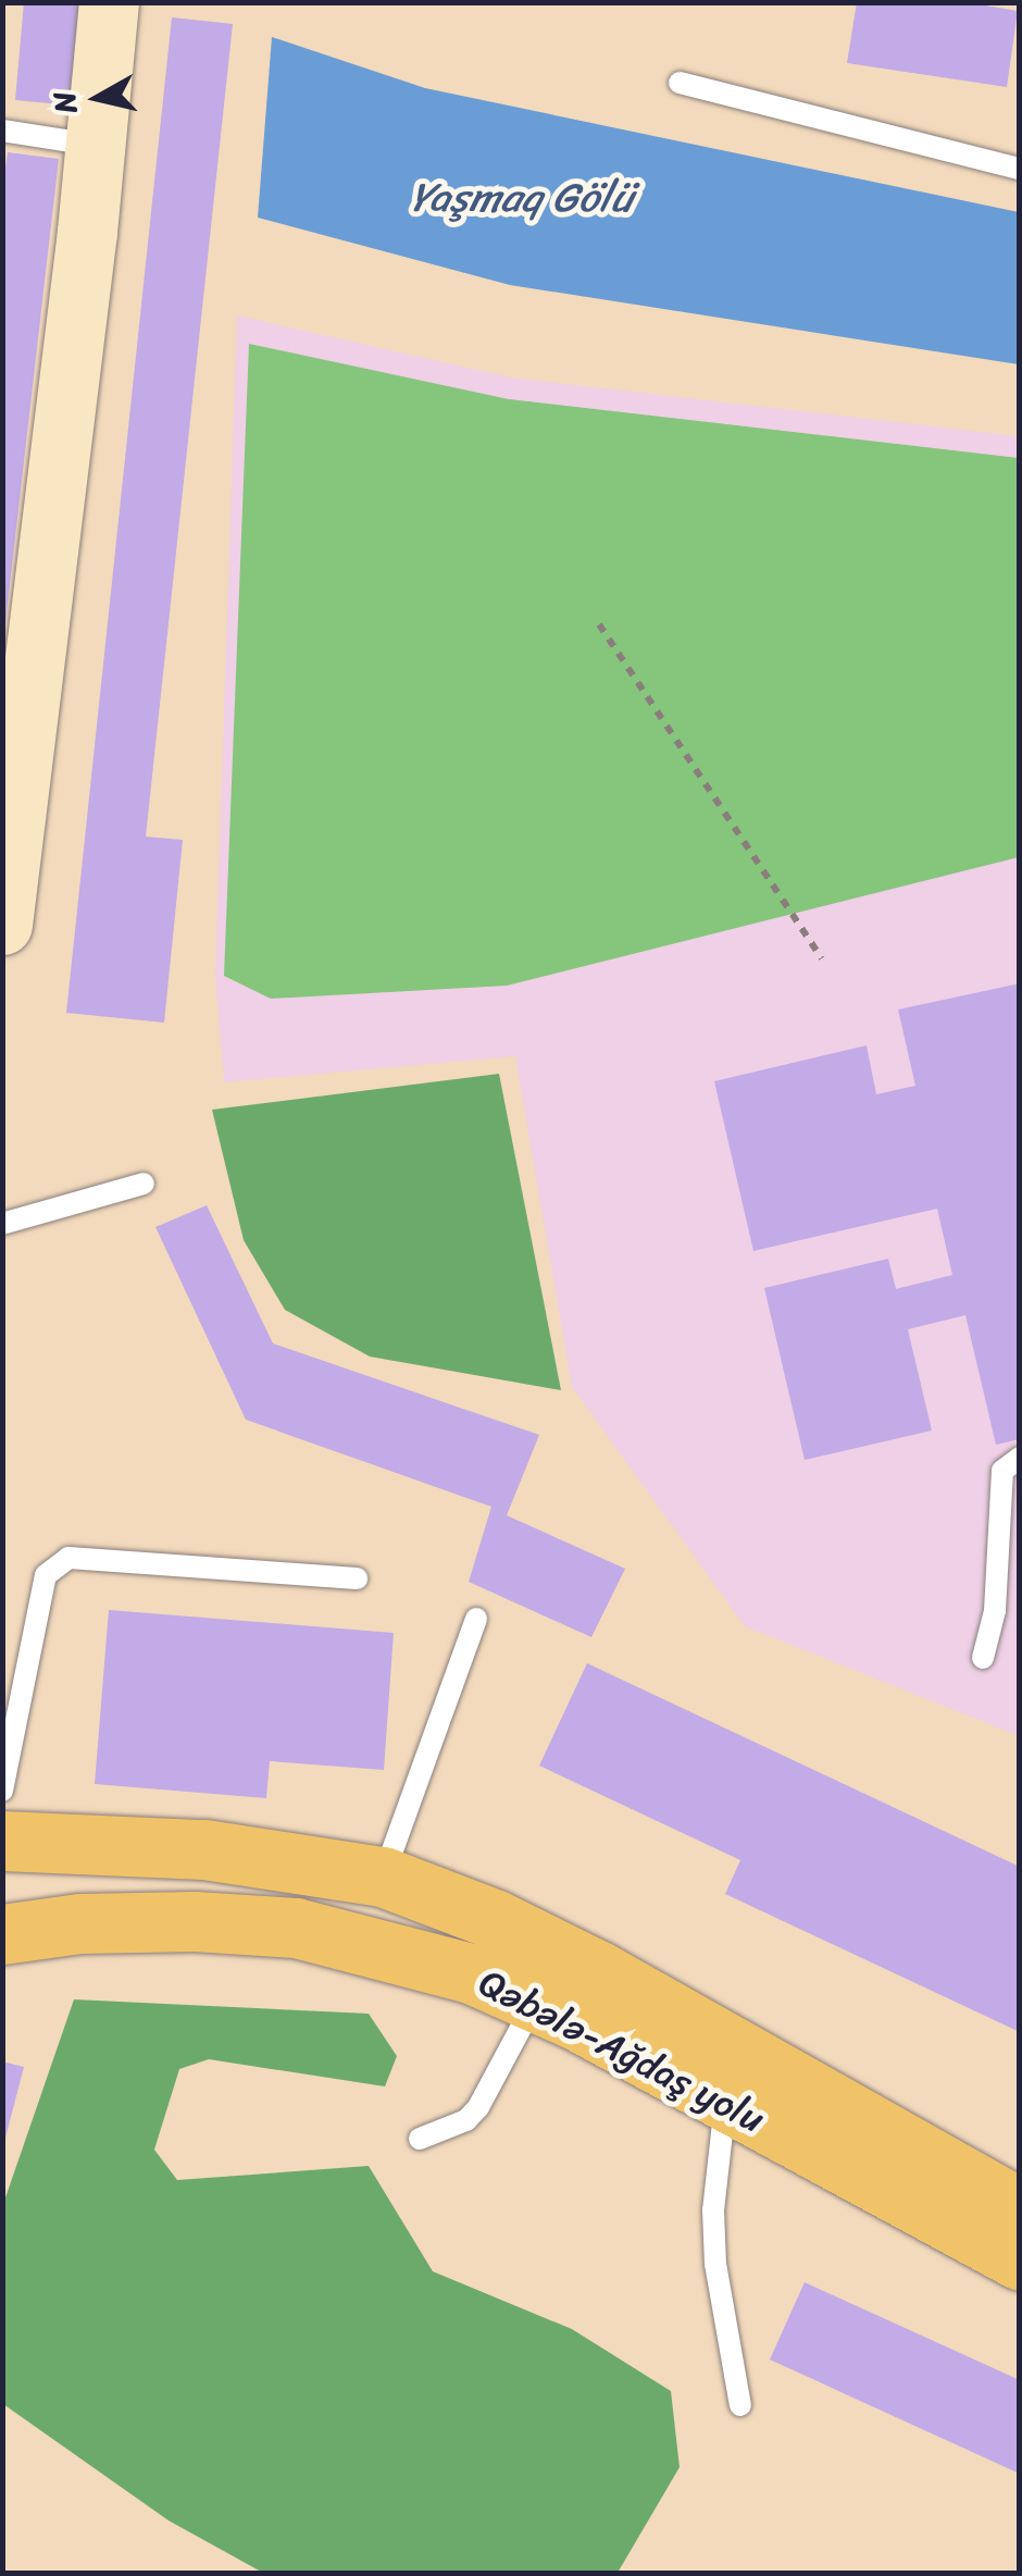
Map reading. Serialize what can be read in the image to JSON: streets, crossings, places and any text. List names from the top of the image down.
{
  "streets": {
    "main road": ["Qəbələ-Ağdaş yolu"]
  },
  "water": ["Yaşmaq Gölü"],
  "north": "left"
}
